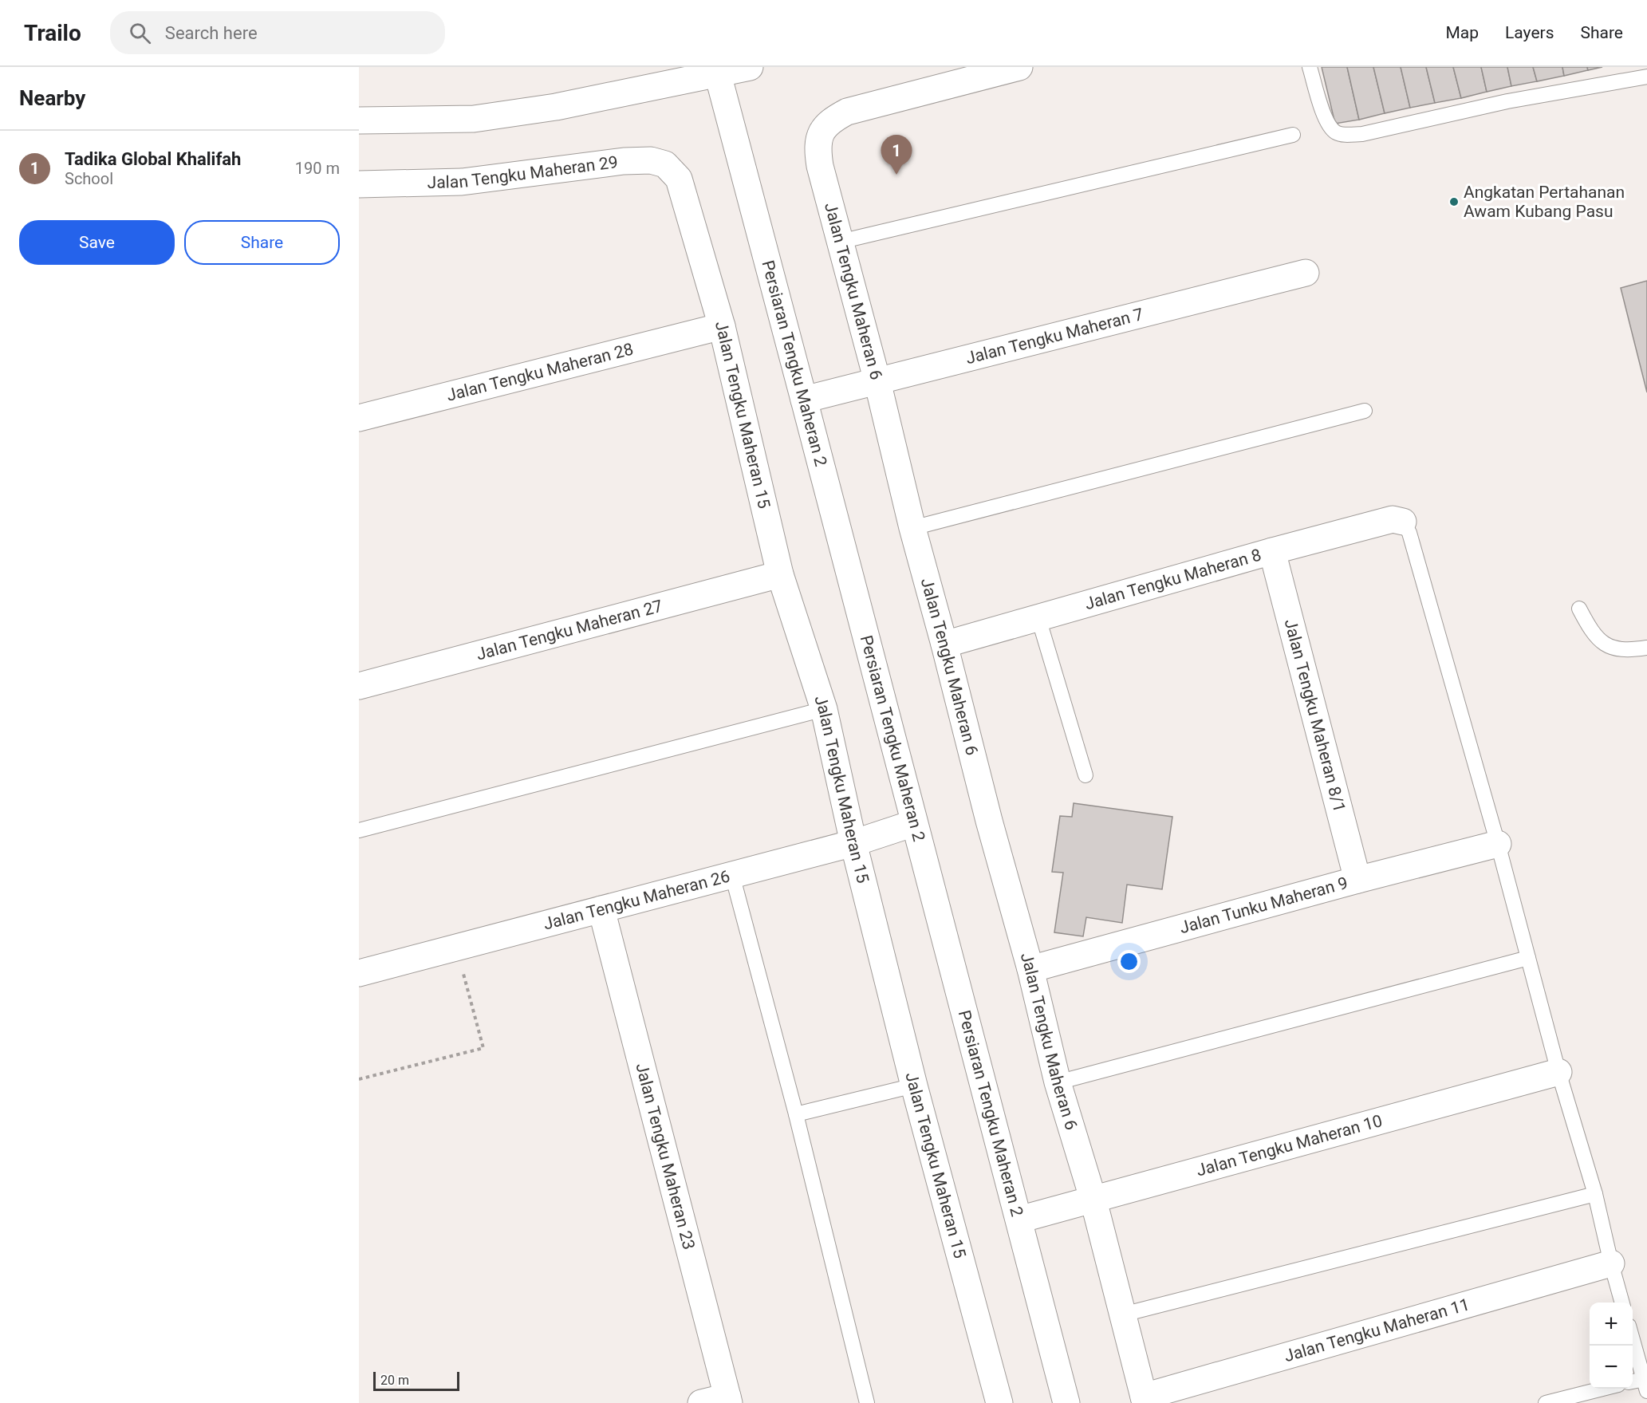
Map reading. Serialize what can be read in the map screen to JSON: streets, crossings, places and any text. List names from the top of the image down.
{
  "streets": {
    "street": [
      "Jalan Tengku Maheran 29",
      "Jalan Tengku Maheran 6",
      "Jalan Tengku Maheran 7",
      "Persiaran Tengku Maheran 2",
      "Jalan Tengku Maheran 28",
      "Jalan Tengku Maheran 15",
      "Jalan Tengku Maheran 8",
      "Jalan Tengku Maheran 27",
      "Jalan Tengku Maheran 8/1",
      "Jalan Tengku Maheran 26",
      "Jalan Tunku Maheran 9",
      "Jalan Tengku Maheran 10",
      "Jalan Tengku Maheran 23",
      "Jalan Tengku Maheran 11"
    ]
  },
  "crossings": [
    ["Jalan Tengku Maheran 29", "Jalan Tengku Maheran 15"],
    ["Jalan Tengku Maheran 6", "Jalan Tengku Maheran 7"],
    ["Jalan Tengku Maheran 6", "Jalan Tengku Maheran 8"],
    ["Jalan Tengku Maheran 6", "Jalan Tunku Maheran 9"],
    ["Jalan Tengku Maheran 6", "Jalan Tengku Maheran 10"],
    ["Jalan Tengku Maheran 6", "Jalan Tengku Maheran 11"],
    ["Jalan Tengku Maheran 7", "Persiaran Tengku Maheran 2"],
    ["Persiaran Tengku Maheran 2", "Jalan Tengku Maheran 26"],
    ["Persiaran Tengku Maheran 2", "Jalan Tengku Maheran 10"],
    ["Jalan Tengku Maheran 28", "Jalan Tengku Maheran 15"],
    ["Jalan Tengku Maheran 15", "Jalan Tengku Maheran 27"],
    ["Jalan Tengku Maheran 15", "Jalan Tengku Maheran 26"],
    ["Jalan Tengku Maheran 8", "Jalan Tengku Maheran 8/1"],
    ["Jalan Tengku Maheran 8/1", "Jalan Tunku Maheran 9"],
    ["Jalan Tengku Maheran 26", "Jalan Tengku Maheran 23"]
  ],
  "places": ["Angkatan Pertahanan Awam Kubang Pasu"],
  "scale_bar": "20 m",
  "page": {
    "header": "Trailo",
    "search": "Search here",
    "nav": ["Map", "Layers", "Share"],
    "heading": "Nearby",
    "list": [
      {
        "mark": "1",
        "name": "Tadika Global Khalifah",
        "note": "School",
        "value": "190 m"
      }
    ],
    "pins": "1",
    "buttons": ["Save", "Share"],
    "map_buttons": ["+", "−"],
    "scale": "20 m"
  }
}
